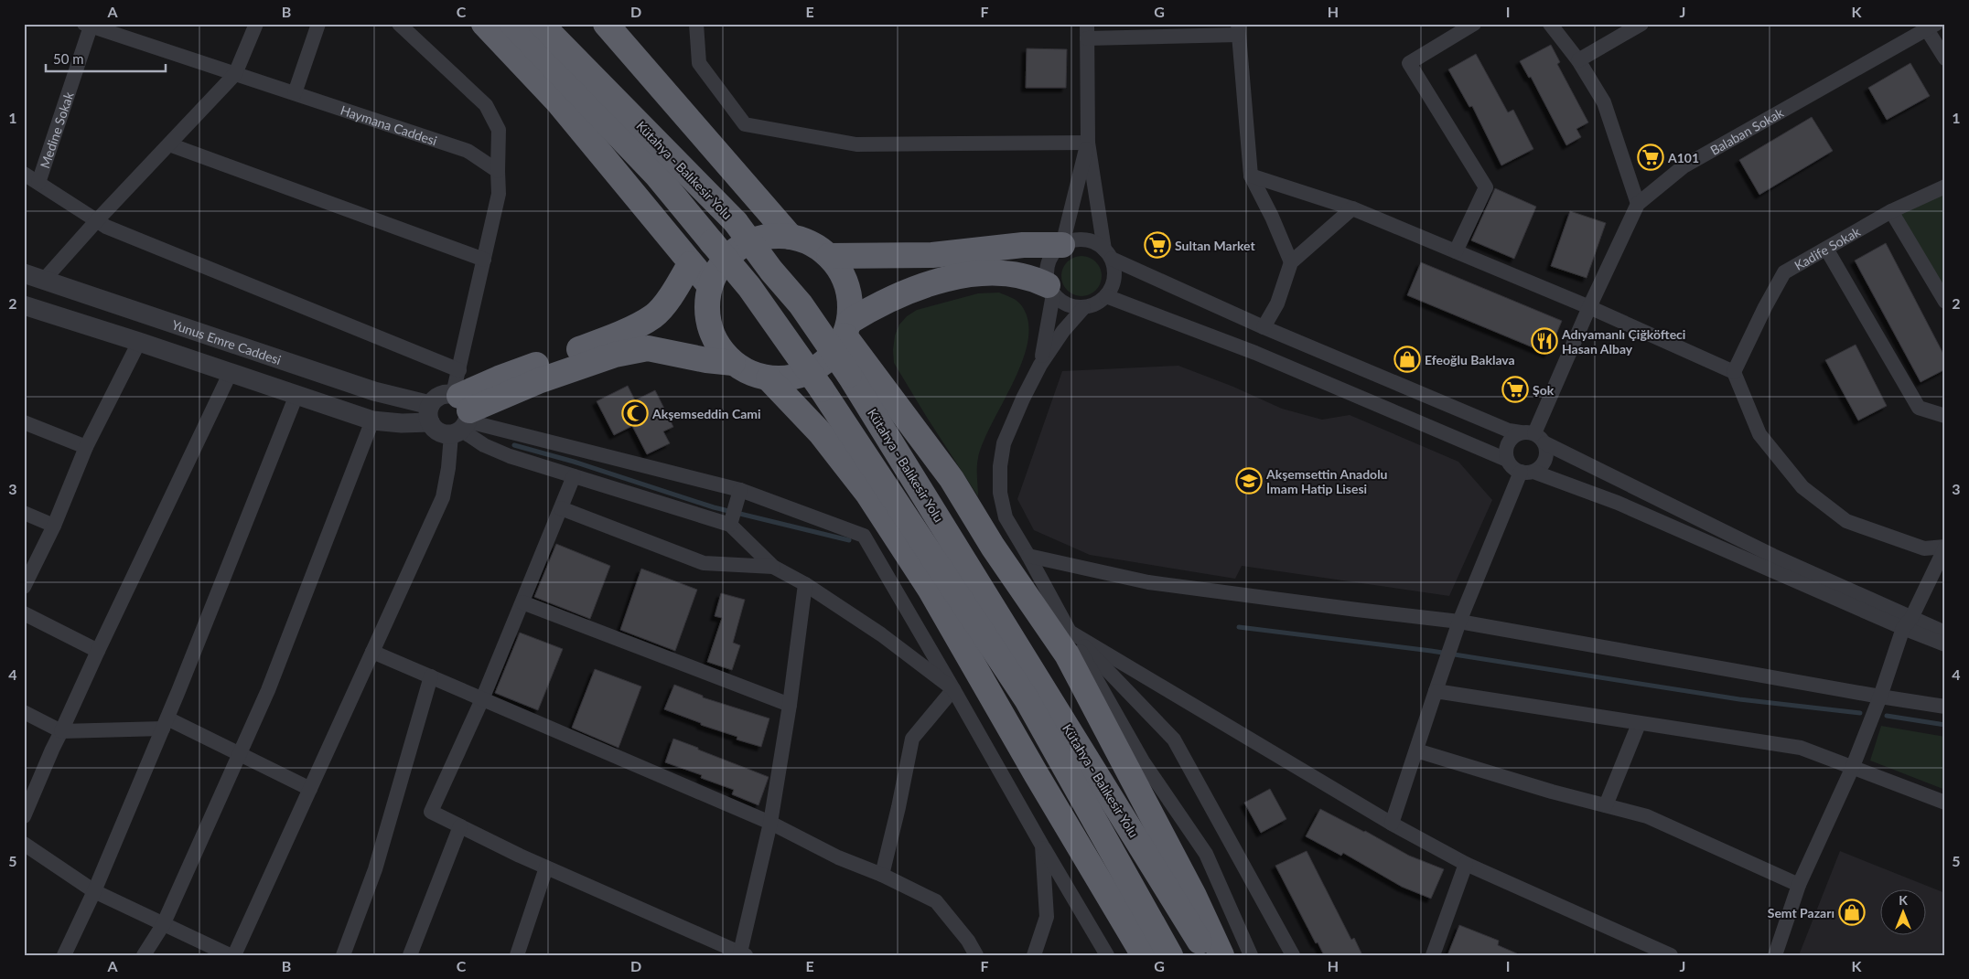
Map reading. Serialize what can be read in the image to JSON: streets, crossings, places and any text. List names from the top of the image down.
{
  "streets": {
    "highway": ["Kütahya - Balıkesir Yolu"],
    "street": [
      "Haymana Caddesi",
      "Medine Sokak",
      "Balaban Sokak",
      "Kadife Sokak",
      "Yunus Emre Caddesi"
    ]
  },
  "crossings": [
    ["Haymana Caddesi", "Medine Sokak"]
  ],
  "places": {
    "supermarket": ["A101", "Sultan Market", "Şok"],
    "restaurant": ["Adıyamanlı Çiğköfteci Hasan Albay"],
    "shop": ["Efeoğlu Baklava", "Semt Pazarı"],
    "mosque": ["Akşemseddin Cami"],
    "school or university": ["Akşemsettin Anadolu İmam Hatip Lisesi"]
  },
  "scale_bar": "50 m",
  "north": "top",
  "grid": {
    "columns": [
      "A",
      "B",
      "C",
      "D",
      "E",
      "F",
      "G",
      "H",
      "I",
      "J",
      "K"
    ],
    "rows": [
      "1",
      "2",
      "3",
      "4",
      "5"
    ]
  }
}
